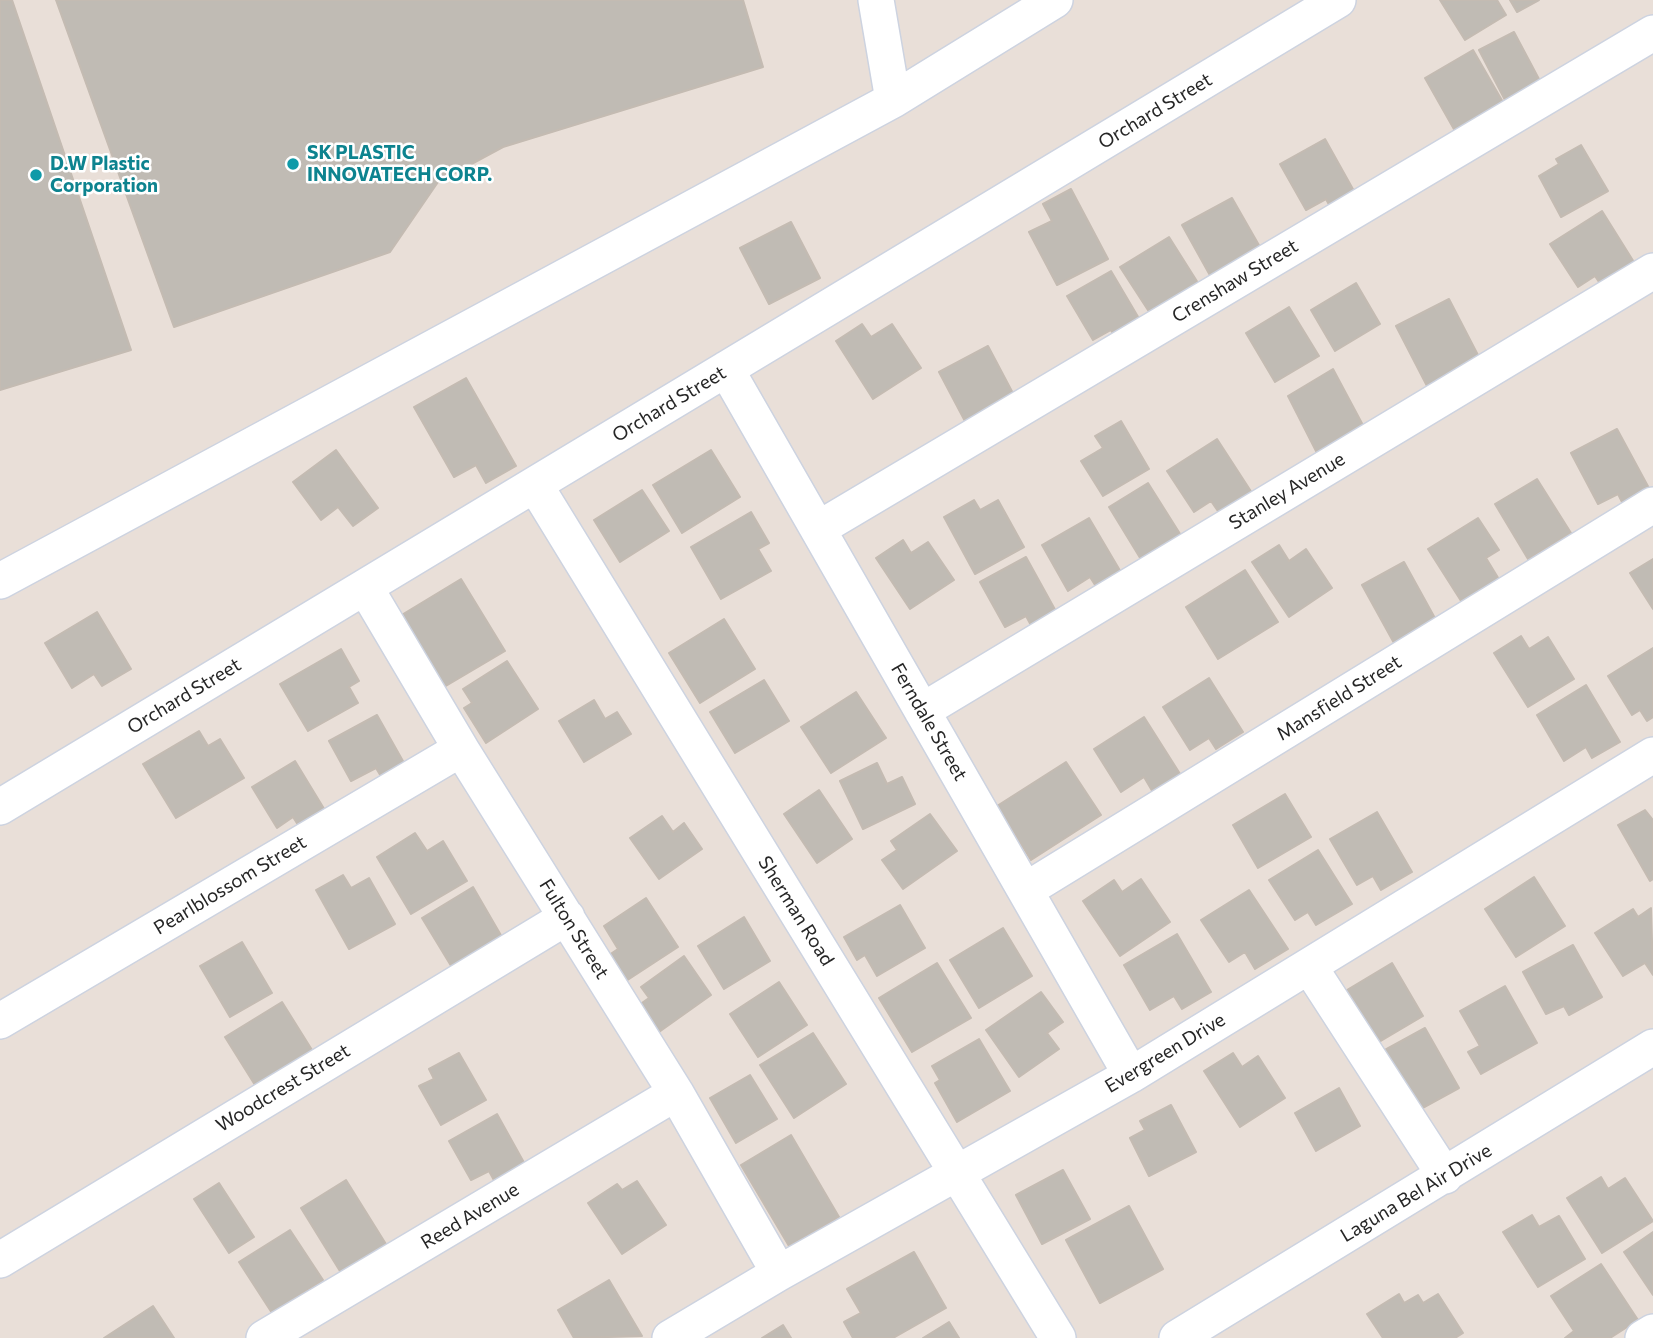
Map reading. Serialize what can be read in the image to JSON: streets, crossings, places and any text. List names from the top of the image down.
{
  "streets": {
    "street": [
      "Orchard Street",
      "Crenshaw Street",
      "Stanley Avenue",
      "Mansfield Street",
      "Ferndale Street",
      "Pearlblossom Street",
      "Sherman Road",
      "Fulton Street",
      "Evergreen Drive",
      "Woodcrest Street",
      "Laguna Bel Air Drive",
      "Reed Avenue"
    ]
  },
  "crossings": [
    ["Orchard Street", "Ferndale Street"],
    ["Orchard Street", "Sherman Road"],
    ["Orchard Street", "Fulton Street"],
    ["Crenshaw Street", "Ferndale Street"],
    ["Stanley Avenue", "Ferndale Street"],
    ["Mansfield Street", "Ferndale Street"],
    ["Ferndale Street", "Evergreen Drive"],
    ["Pearlblossom Street", "Fulton Street"],
    ["Sherman Road", "Evergreen Drive"],
    ["Fulton Street", "Evergreen Drive"],
    ["Fulton Street", "Woodcrest Street"],
    ["Fulton Street", "Reed Avenue"]
  ],
  "places": ["SK PLASTIC INNOVATECH CORP.", "D.W Plastic Corporation"]
}
